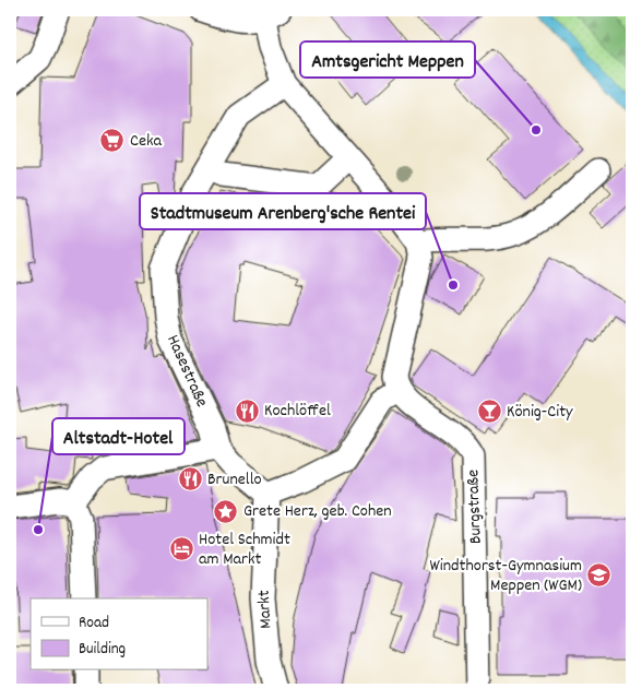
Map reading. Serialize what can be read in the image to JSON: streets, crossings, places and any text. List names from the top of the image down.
{
  "streets": {
    "street": ["Hasestraße", "Burgstraße", "Markt"]
  },
  "crossings": [
    ["Hasestraße", "Markt"]
  ],
  "places": {
    "other": ["Amtsgericht Meppen", "Stadtmuseum Arenberg'sche Rentei", "Altstadt-Hotel"],
    "supermarket": ["Ceka"],
    "restaurant": ["Kochlöffel", "Brunello"],
    "bar": ["König-City"],
    "place": ["Grete Herz, geb. Cohen"],
    "hotel": ["Hotel Schmidt am Markt"],
    "school or university": ["Windthorst-Gymnasium Meppen (WGM)"]
  },
  "legend": ["Road", "Building"]
}
